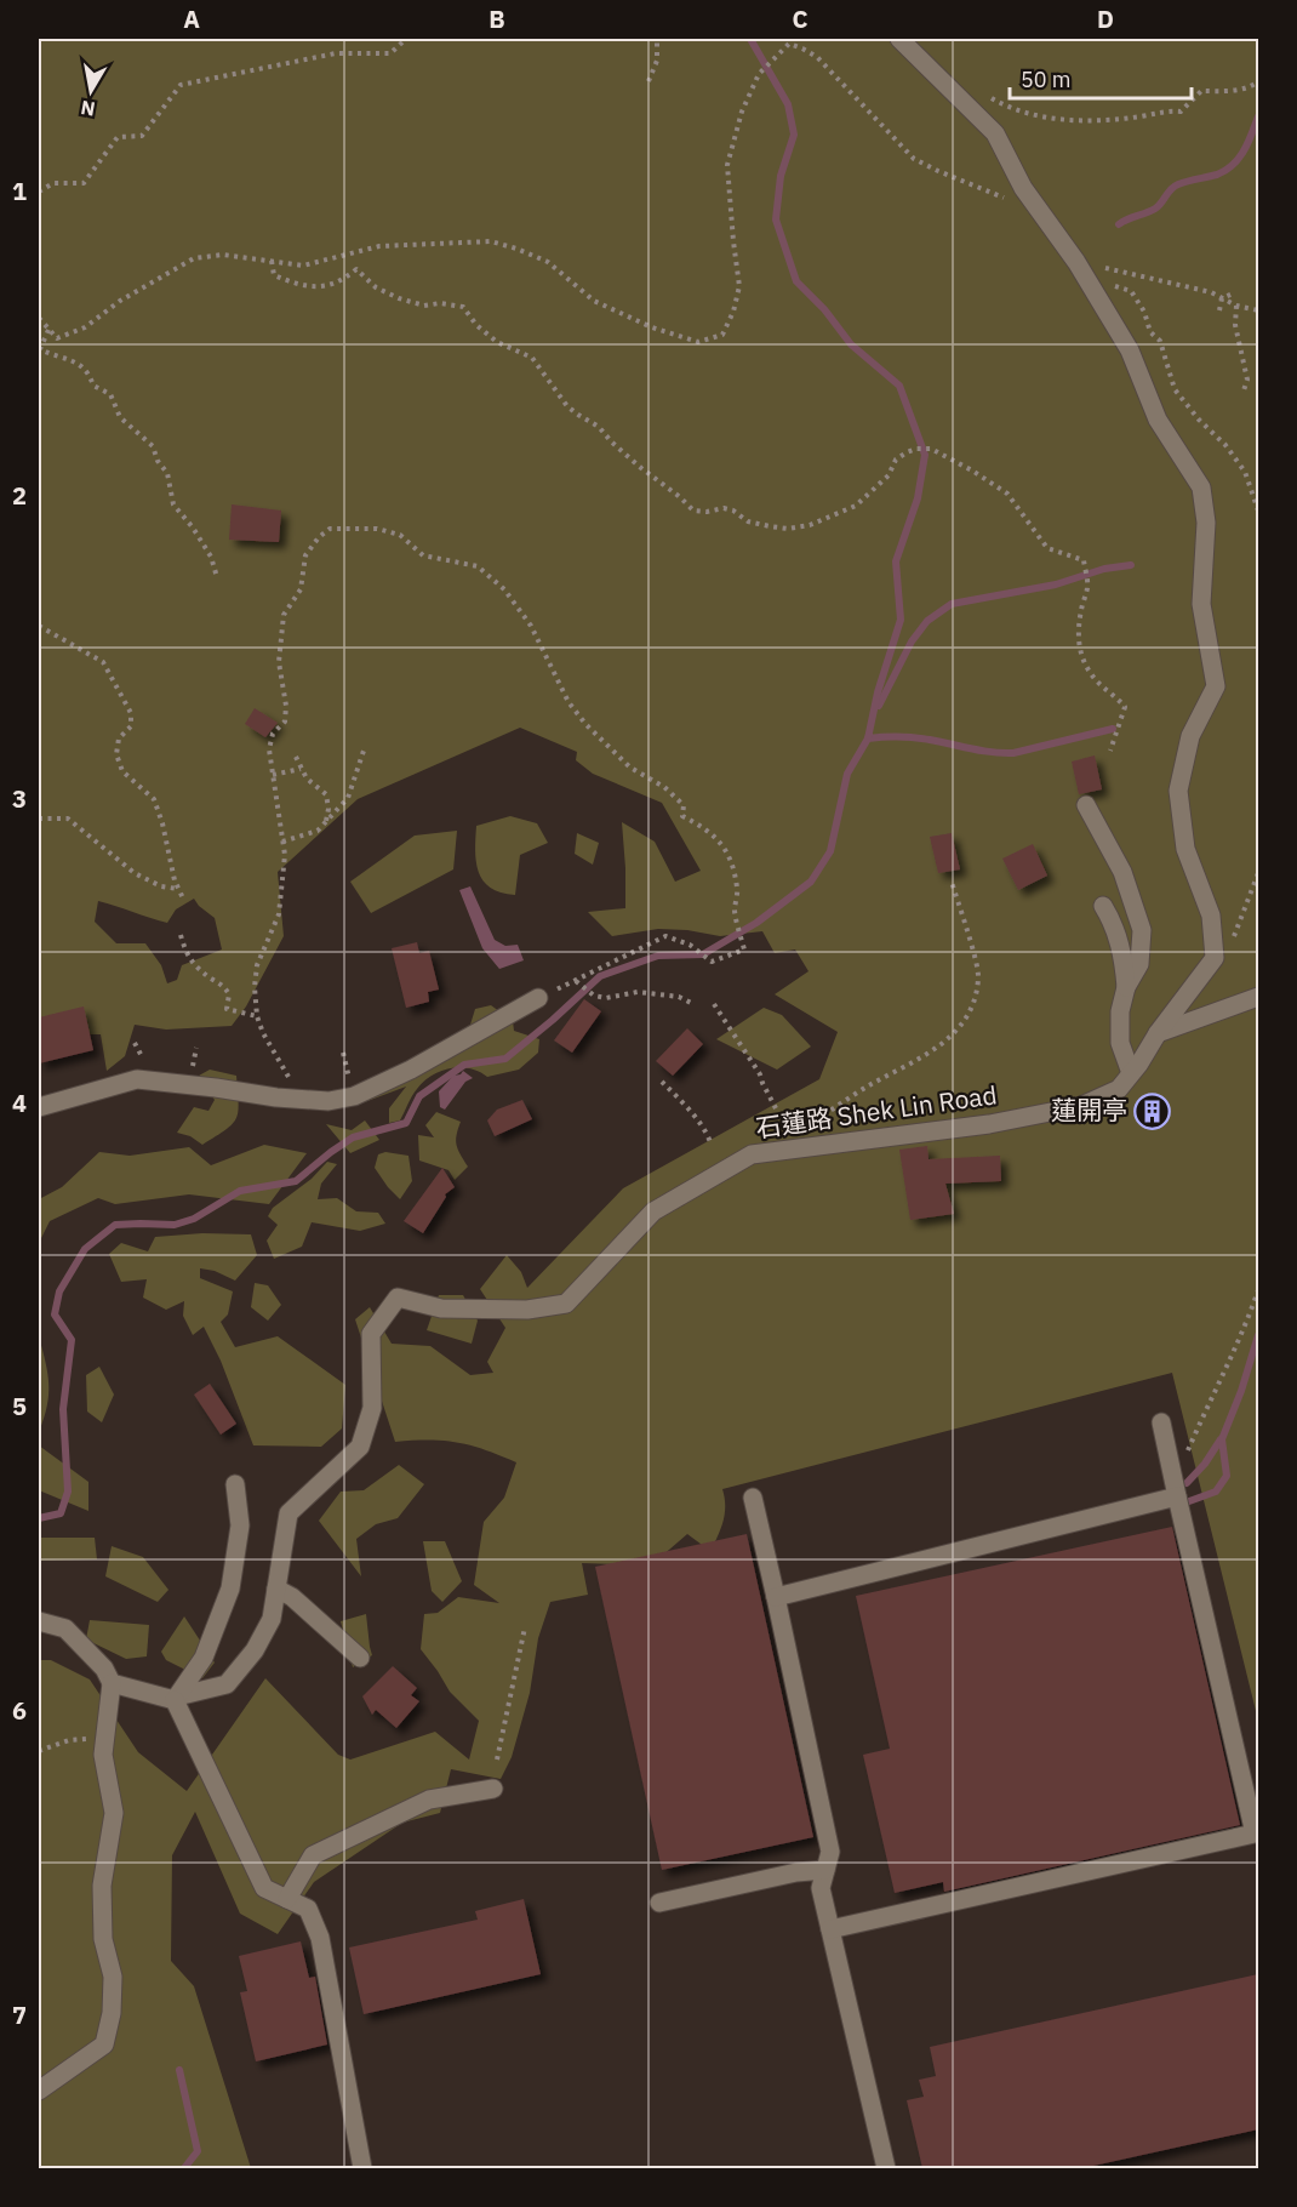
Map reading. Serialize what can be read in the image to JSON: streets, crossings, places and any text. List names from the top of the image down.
{
  "streets": {
    "street": ["石蓮路 Shek Lin Road"]
  },
  "places": {
    "building": ["蓮開亭"]
  },
  "scale_bar": "50 m",
  "north": "bottom",
  "grid": {
    "columns": [
      "A",
      "B",
      "C",
      "D"
    ],
    "rows": [
      "1",
      "2",
      "3",
      "4",
      "5",
      "6",
      "7"
    ]
  }
}
